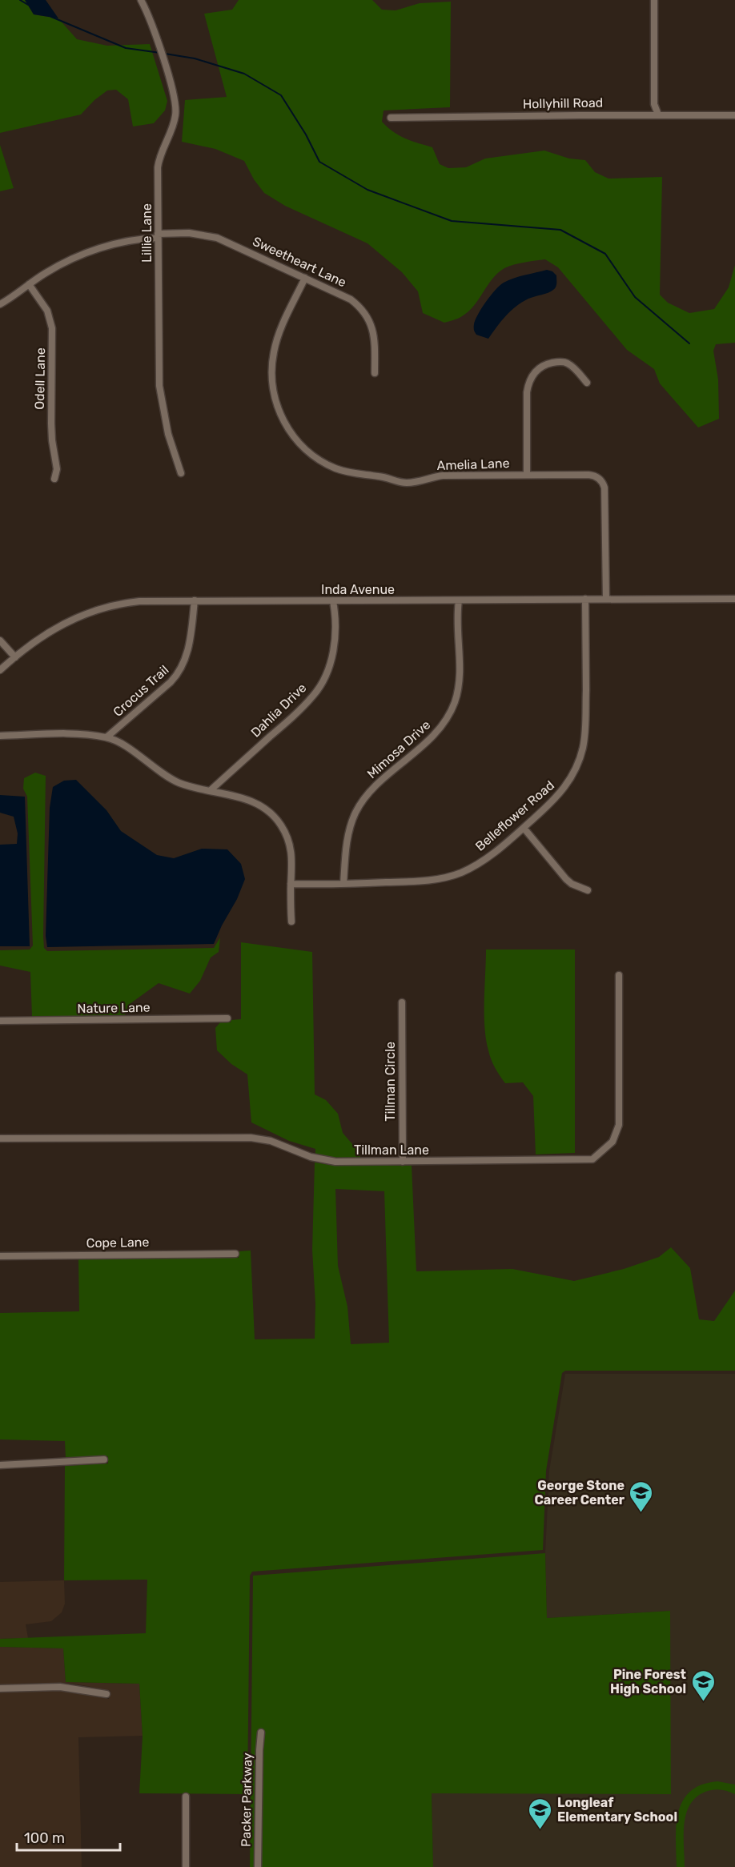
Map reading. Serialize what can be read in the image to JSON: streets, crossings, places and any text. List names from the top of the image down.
{
  "streets": {
    "street": [
      "Hollyhill Road",
      "Lillie Lane",
      "Sweetheart Lane",
      "Odell Lane",
      "Amelia Lane",
      "Inda Avenue",
      "Crocus Trail",
      "Dahlia Drive",
      "Mimosa Drive",
      "Belleflower Road",
      "Nature Lane",
      "Tillman Circle",
      "Tillman Lane",
      "Cope Lane",
      "Packer Parkway"
    ]
  },
  "crossings": [
    ["Lillie Lane", "Sweetheart Lane"],
    ["Sweetheart Lane", "Odell Lane"],
    ["Sweetheart Lane", "Amelia Lane"],
    ["Amelia Lane", "Inda Avenue"],
    ["Inda Avenue", "Crocus Trail"],
    ["Inda Avenue", "Dahlia Drive"],
    ["Inda Avenue", "Mimosa Drive"],
    ["Inda Avenue", "Belleflower Road"],
    ["Mimosa Drive", "Belleflower Road"],
    ["Tillman Circle", "Tillman Lane"]
  ],
  "places": {
    "school or university": ["George Stone Career Center", "Pine Forest High School", "Longleaf Elementary School"]
  },
  "scale_bar": "100 m"
}
